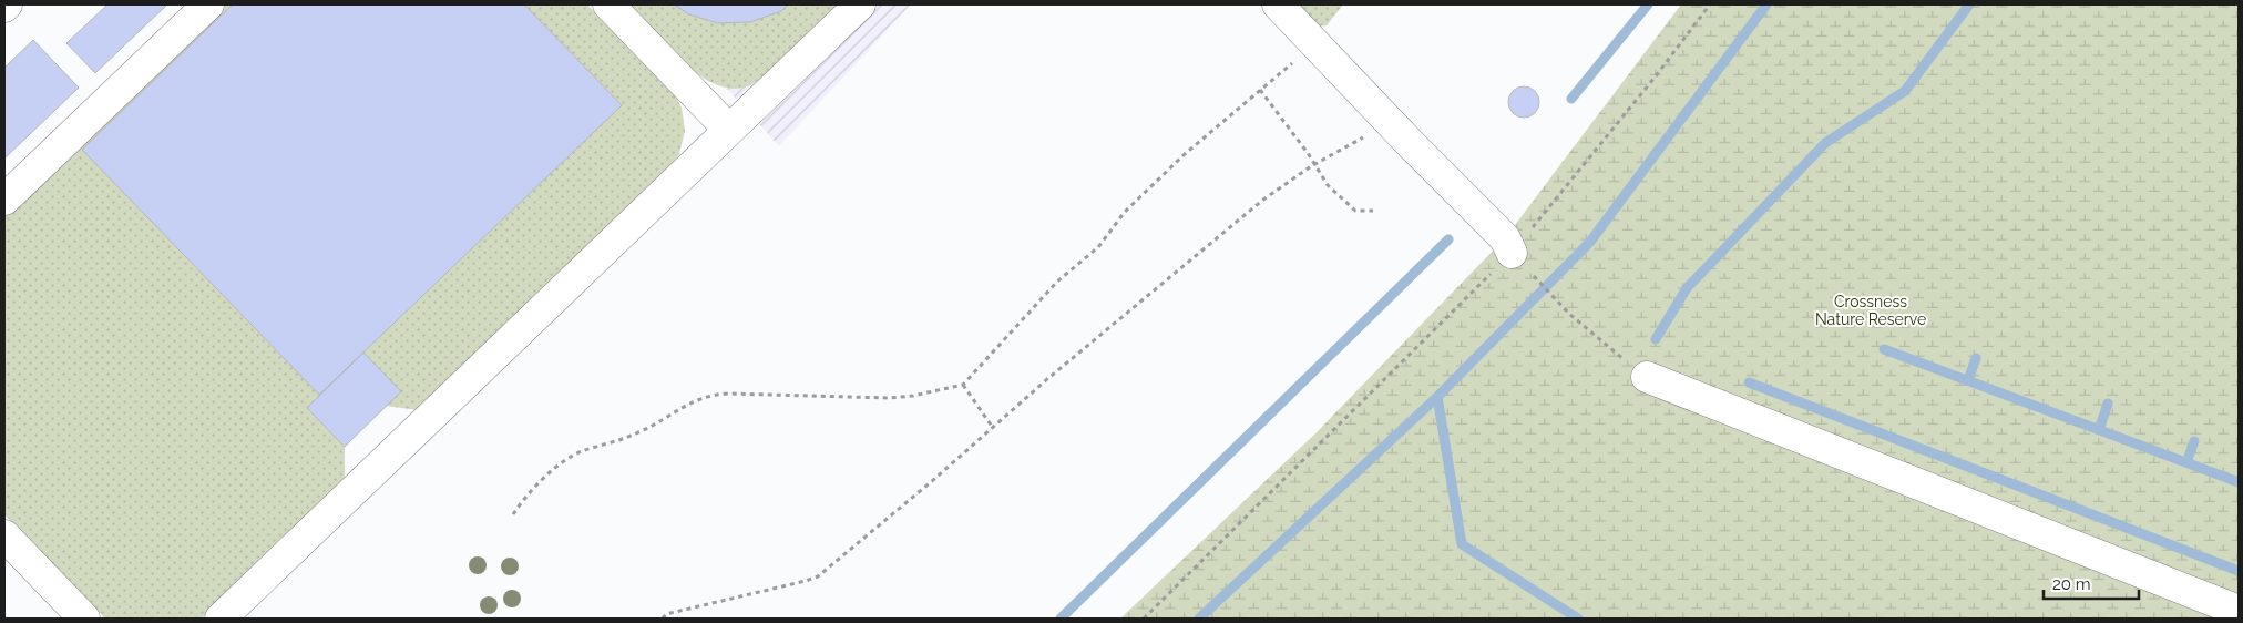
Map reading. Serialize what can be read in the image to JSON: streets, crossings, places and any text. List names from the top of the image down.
{
  "parks": ["Crossness Nature Reserve"],
  "scale_bar": "20 m"
}
